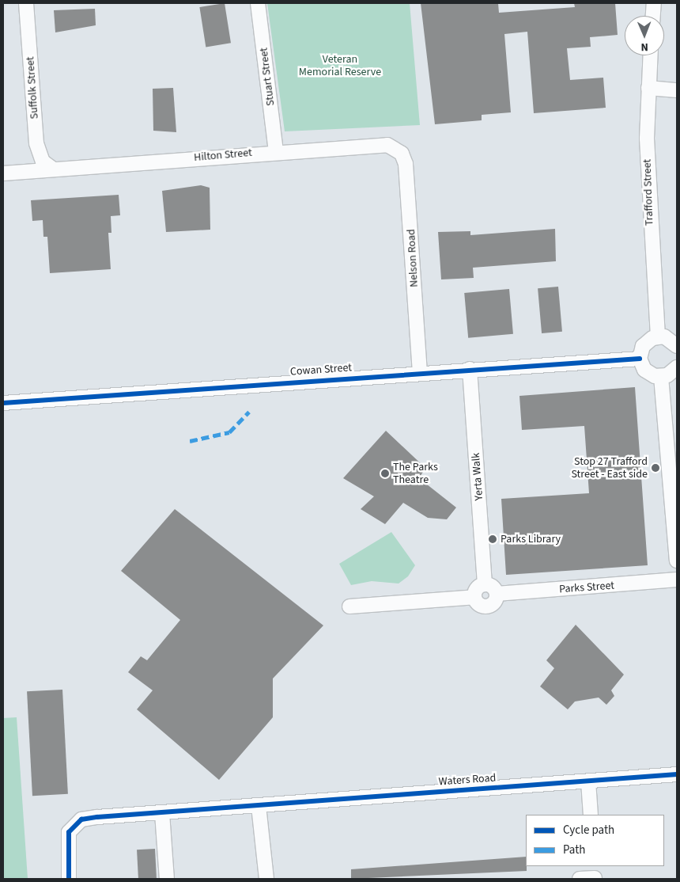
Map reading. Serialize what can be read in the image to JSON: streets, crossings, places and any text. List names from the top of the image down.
{
  "streets": {
    "street": [
      "Stuart Street",
      "Suffolk Street",
      "Hilton Street",
      "Trafford Street",
      "Nelson Road",
      "Cowan Street",
      "Yerta Walk",
      "Parks Street",
      "Waters Road"
    ]
  },
  "crossings": [
    ["Stuart Street", "Hilton Street"],
    ["Suffolk Street", "Hilton Street"],
    ["Hilton Street", "Nelson Road"],
    ["Nelson Road", "Cowan Street"],
    ["Cowan Street", "Yerta Walk"],
    ["Yerta Walk", "Parks Street"]
  ],
  "parks": ["Veteran Memorial Reserve"],
  "places": ["Stop 27 Trafford Street - East side", "The Parks Theatre", "Parks Library"],
  "legend": ["Cycle path", "Path"],
  "north": "bottom"
}
